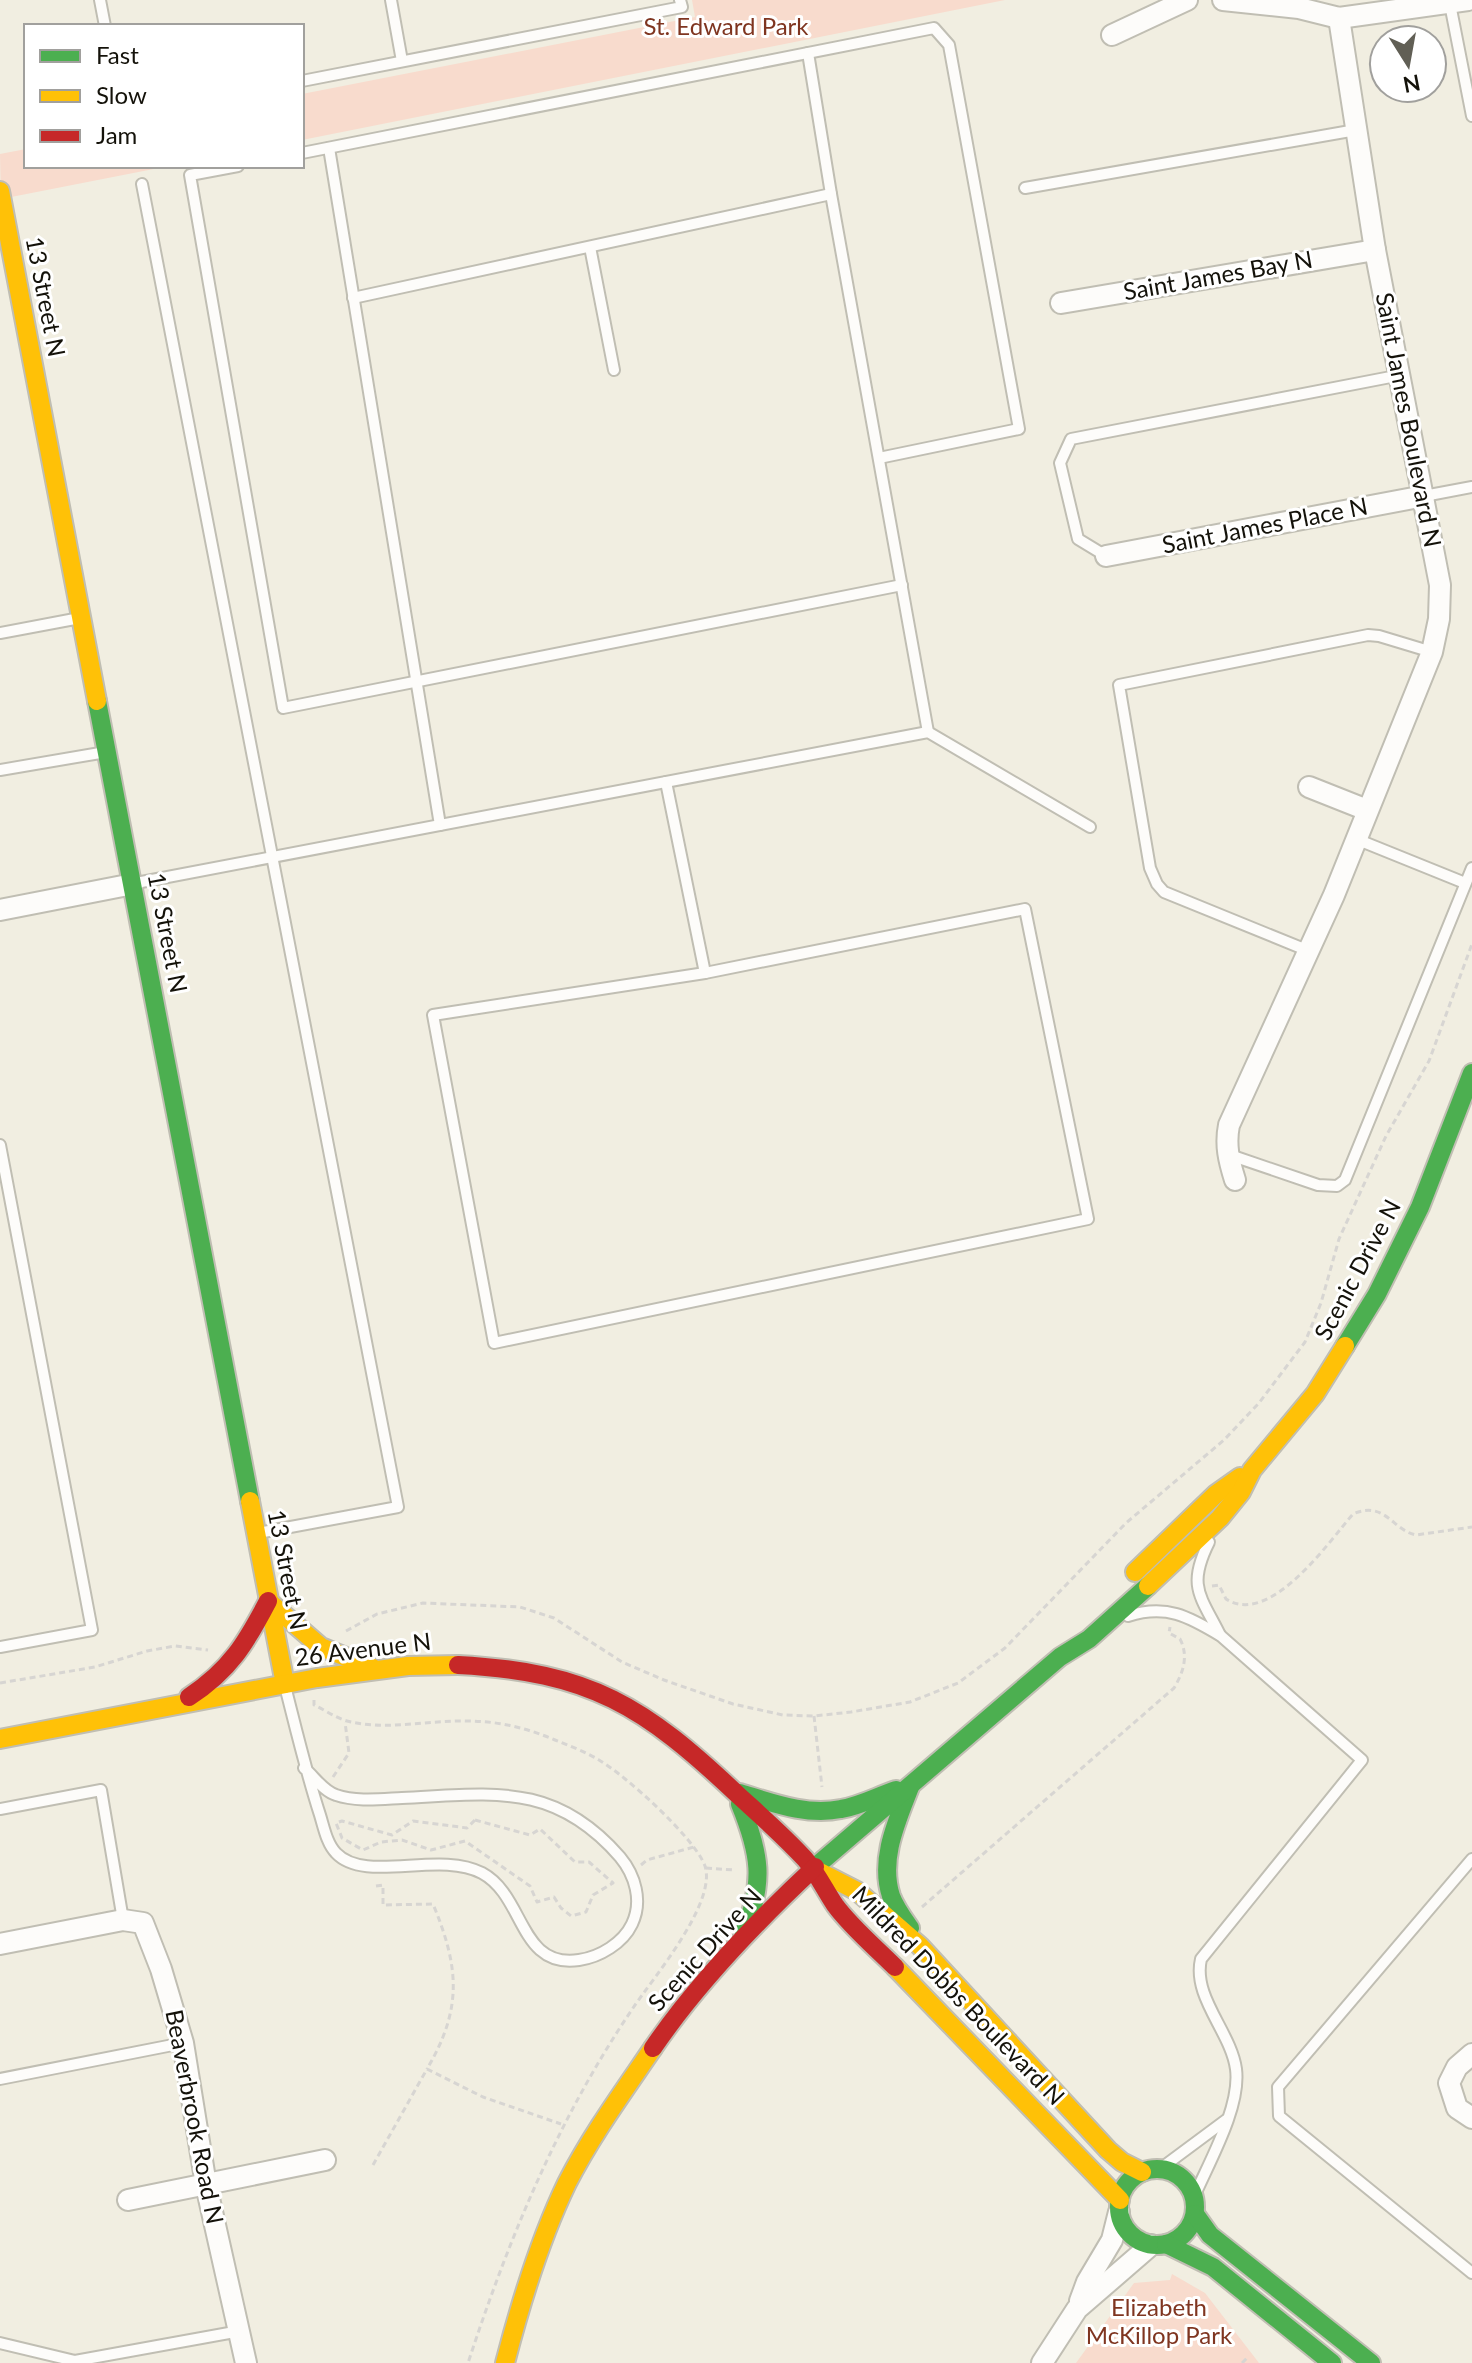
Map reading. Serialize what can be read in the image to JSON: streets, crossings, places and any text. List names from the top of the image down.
{
  "streets": {
    "main road": [
      "13 Street N",
      "Scenic Drive N",
      "26 Avenue N",
      "Mildred Dobbs Boulevard N"
    ],
    "street": [
      "Saint James Bay N",
      "Saint James Boulevard N",
      "Saint James Place N",
      "Beaverbrook Road N"
    ]
  },
  "crossings": [
    ["Saint James Bay N", "Saint James Boulevard N"],
    ["13 Street N", "26 Avenue N"],
    ["Saint James Boulevard N", "Saint James Place N"],
    ["Scenic Drive N", "26 Avenue N"],
    ["Scenic Drive N", "Mildred Dobbs Boulevard N"],
    ["26 Avenue N", "Mildred Dobbs Boulevard N"]
  ],
  "parks": ["St. Edward Park", "Elizabeth McKillop Park"],
  "legend": ["Fast", "Slow", "Jam"],
  "north": "bottom"
}
